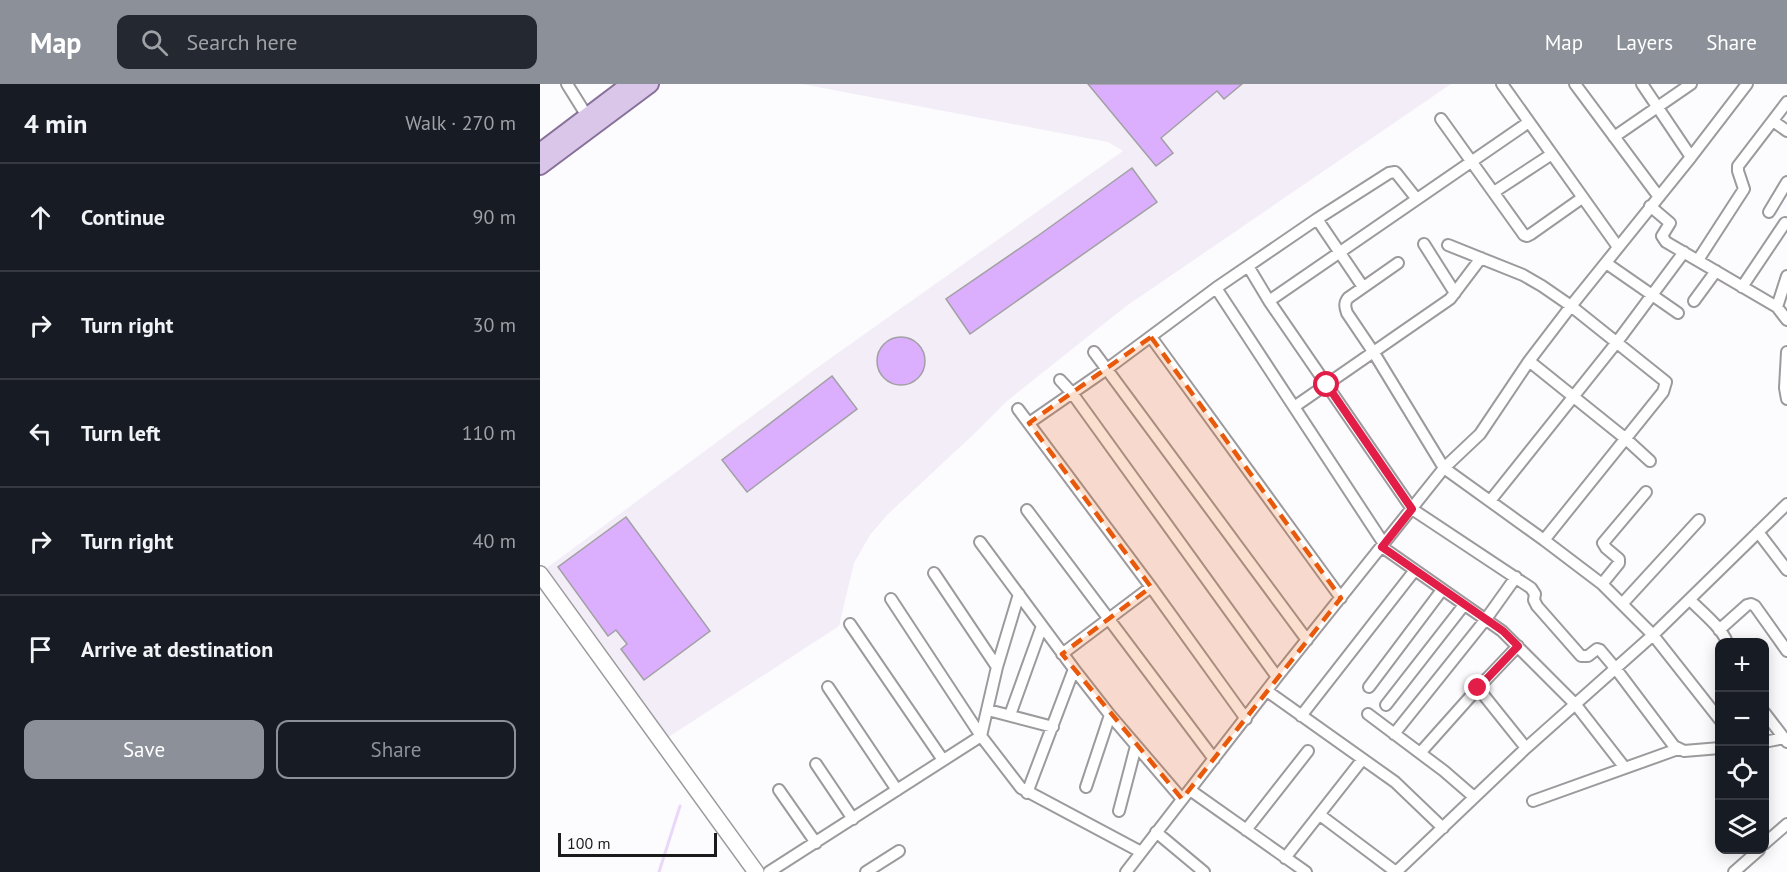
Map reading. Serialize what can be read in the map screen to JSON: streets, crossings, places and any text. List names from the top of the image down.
{
  "scale_bar": "100 m",
  "page": {
    "header": "Map",
    "search": "Search here",
    "nav": ["Map", "Layers", "Share"],
    "heading": ["4 min", "Walk · 270 m"],
    "list": [
      ["Continue", "90 m"],
      ["Turn right", "30 m"],
      ["Turn left", "110 m"],
      ["Turn right", "40 m"],
      "Arrive at destination"
    ],
    "map_buttons": ["+", "−"],
    "buttons": ["Save", "Share"],
    "scale": "100 m"
  }
}
